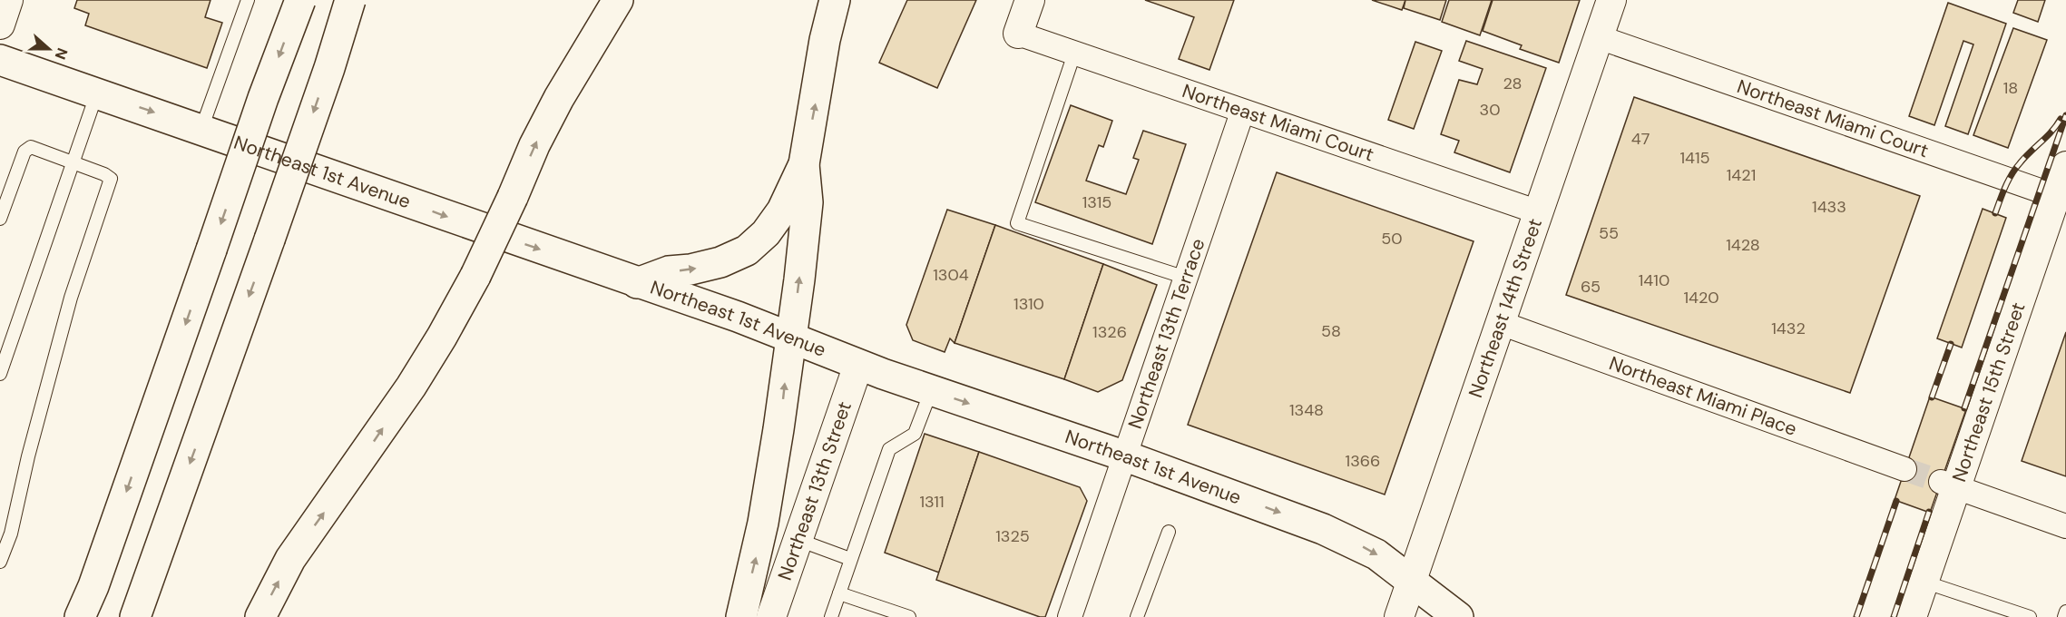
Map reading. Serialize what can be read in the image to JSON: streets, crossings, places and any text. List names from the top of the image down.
{
  "streets": {
    "main road": ["Northeast 1st Avenue"],
    "street": [
      "Northeast Miami Court",
      "Northeast 14th Street",
      "Northeast 13th Terrace",
      "Northeast 15th Street",
      "Northeast Miami Place",
      "Northeast 13th Street"
    ]
  },
  "crossings": [
    ["Northeast Miami Court", "Northeast 14th Street"],
    ["Northeast Miami Court", "Northeast 13th Terrace"],
    ["Northeast Miami Court", "Northeast 15th Street"],
    ["Northeast 1st Avenue", "Northeast 14th Street"],
    ["Northeast 1st Avenue", "Northeast 13th Terrace"],
    ["Northeast 1st Avenue", "Northeast 13th Street"],
    ["Northeast 14th Street", "Northeast Miami Place"]
  ],
  "one_way": ["Northeast 1st Avenue"],
  "house_numbers": [
    "28",
    "18",
    "30",
    "47",
    "1415",
    "1421",
    "1315",
    "1433",
    "55",
    "50",
    "1428",
    "1304",
    "1410",
    "65",
    "1420",
    "1310",
    "1432",
    "58",
    "1326",
    "1348",
    "1366",
    "1311",
    "1325"
  ],
  "north": "right"
}
